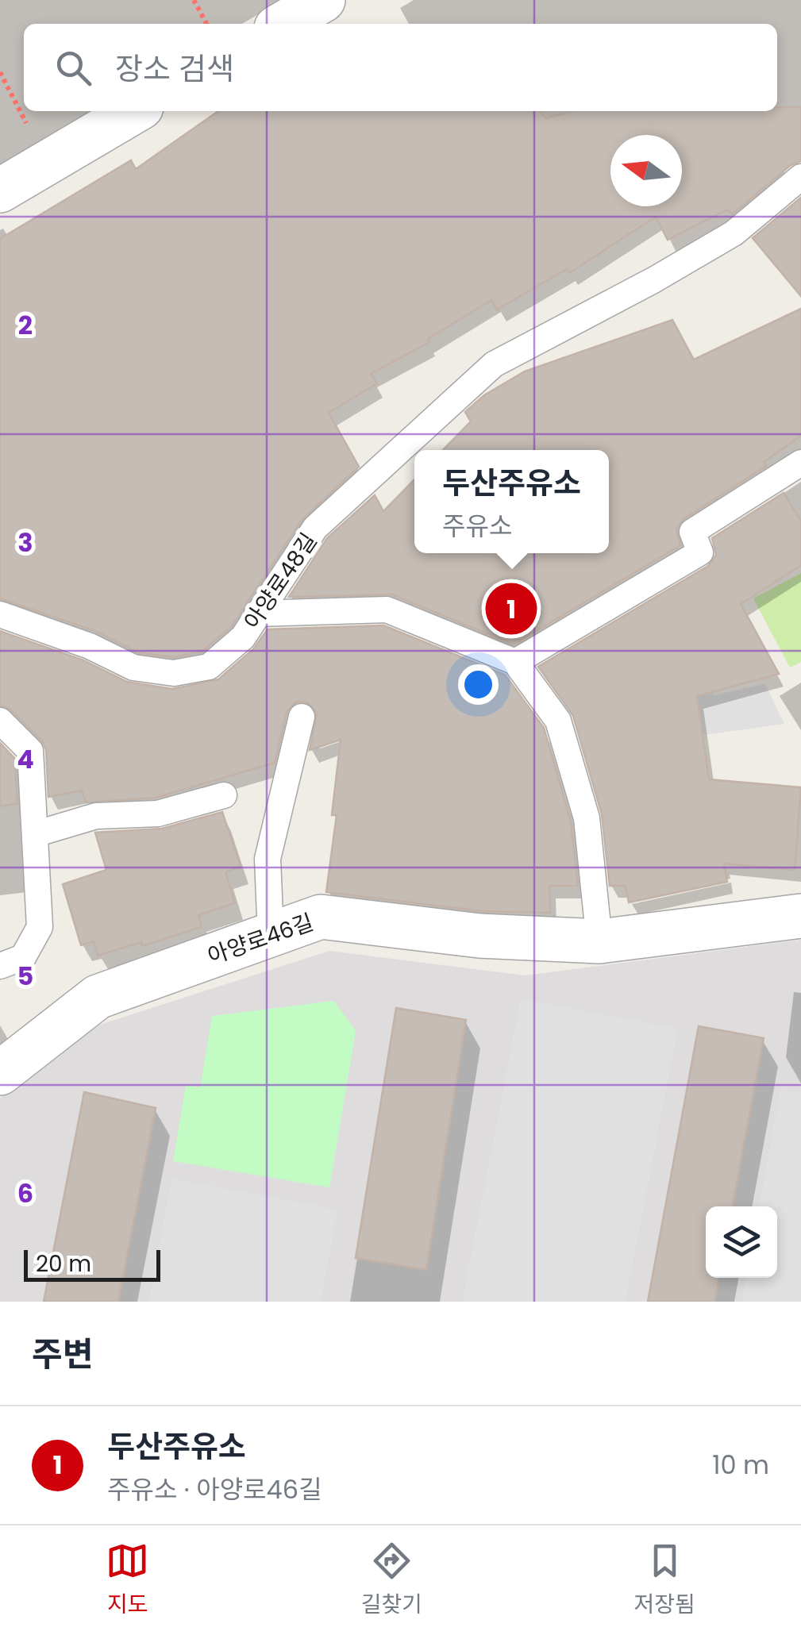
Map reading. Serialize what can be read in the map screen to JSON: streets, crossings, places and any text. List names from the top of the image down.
{
  "streets": {
    "street": ["아양로46길"],
    "lane": ["아양로48길"]
  },
  "scale_bar": "20 m",
  "north": "left",
  "page": {
    "search": "장소 검색",
    "popup": ["두산주유소", "주유소"],
    "pins": "1",
    "scale": "20 m",
    "heading": "주변",
    "list": [
      {
        "mark": "1",
        "name": "두산주유소",
        "note": "주유소 · 아양로46길",
        "value": "10 m"
      }
    ],
    "nav": ["지도", "길찾기", "저장됨"]
  },
  "grid": {
    "rows": [
      "2",
      "3",
      "4",
      "5",
      "6"
    ]
  }
}
